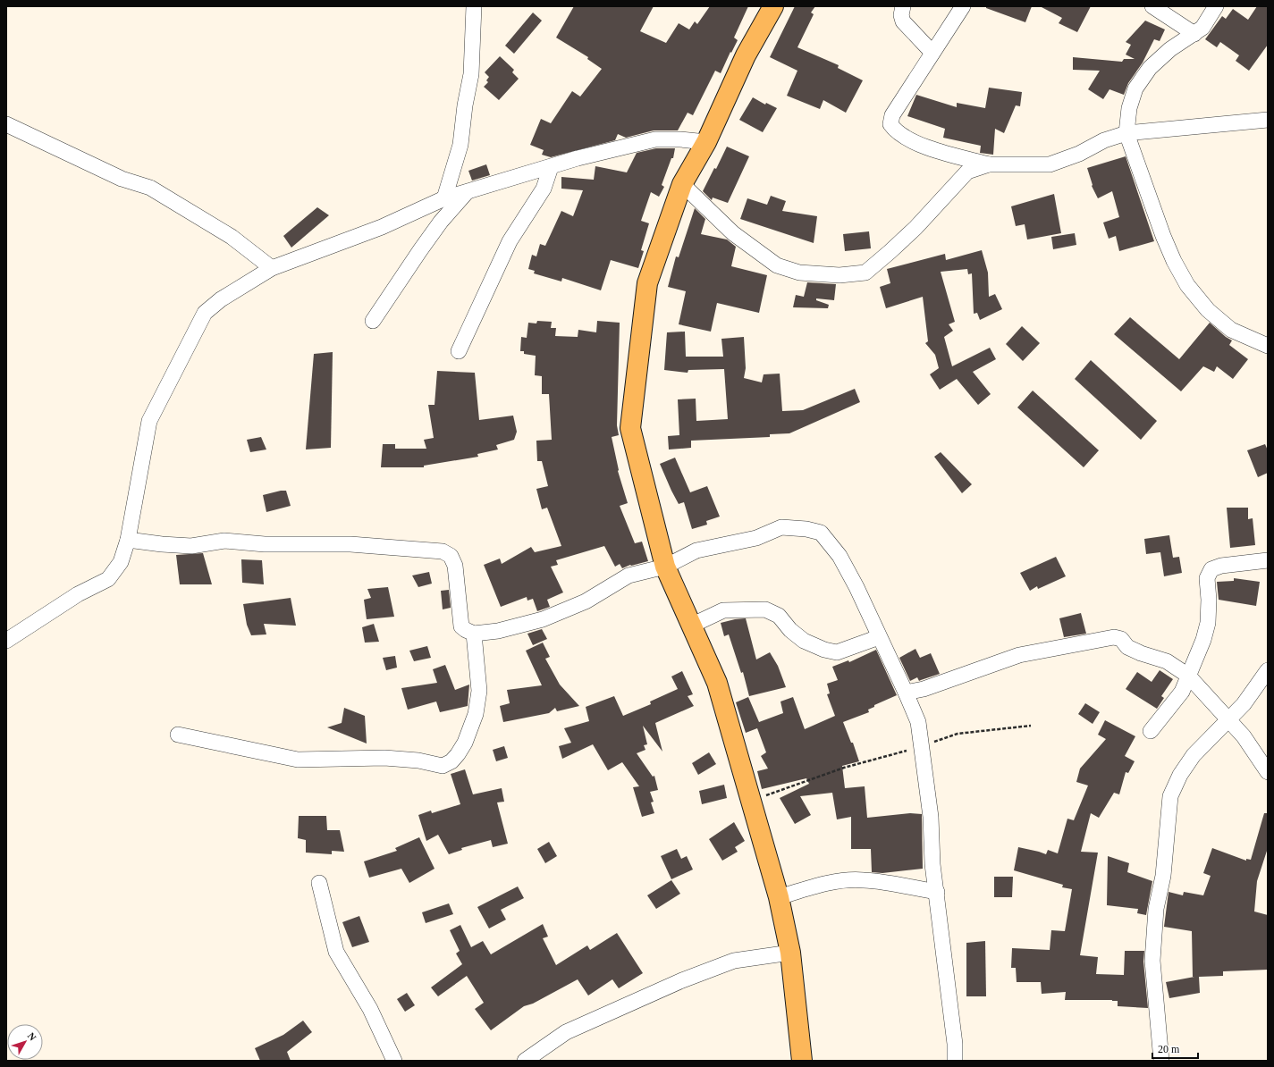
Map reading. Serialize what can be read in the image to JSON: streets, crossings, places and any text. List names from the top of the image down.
{
  "scale_bar": "20 m",
  "north": "top right"
}
